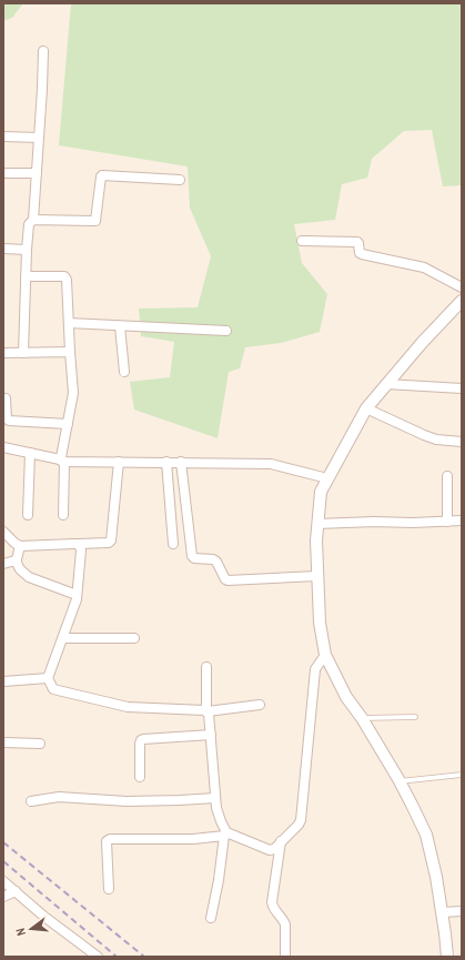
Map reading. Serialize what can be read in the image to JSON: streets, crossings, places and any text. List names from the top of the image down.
{
  "north": "left"
}
